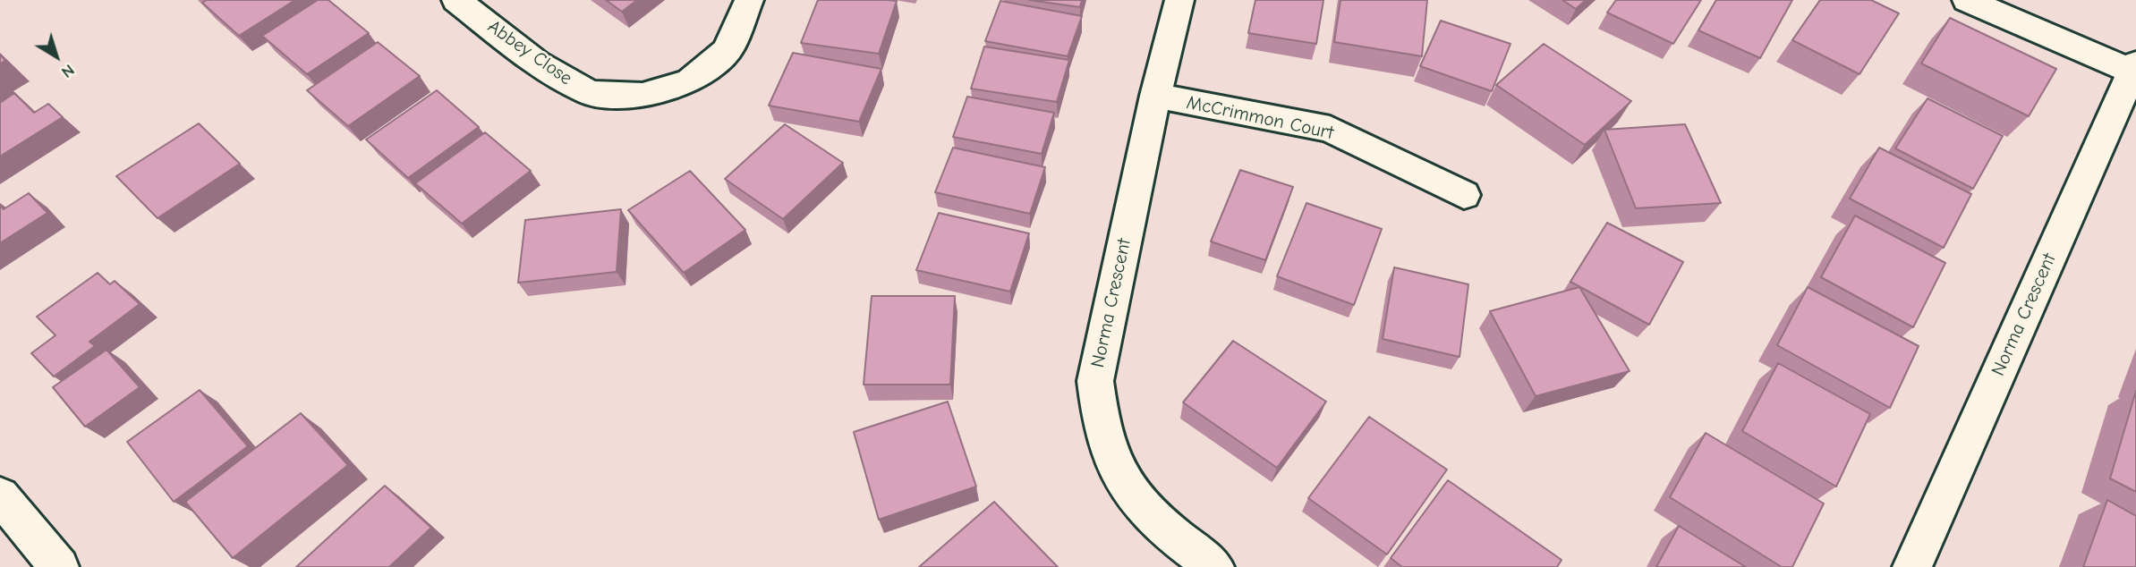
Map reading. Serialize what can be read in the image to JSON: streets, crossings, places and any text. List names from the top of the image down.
{
  "streets": {
    "street": ["Abbey Close", "McCrimmon Court", "Norma Crescent"]
  },
  "crossings": [
    ["McCrimmon Court", "Norma Crescent"]
  ],
  "north": "bottom right"
}
